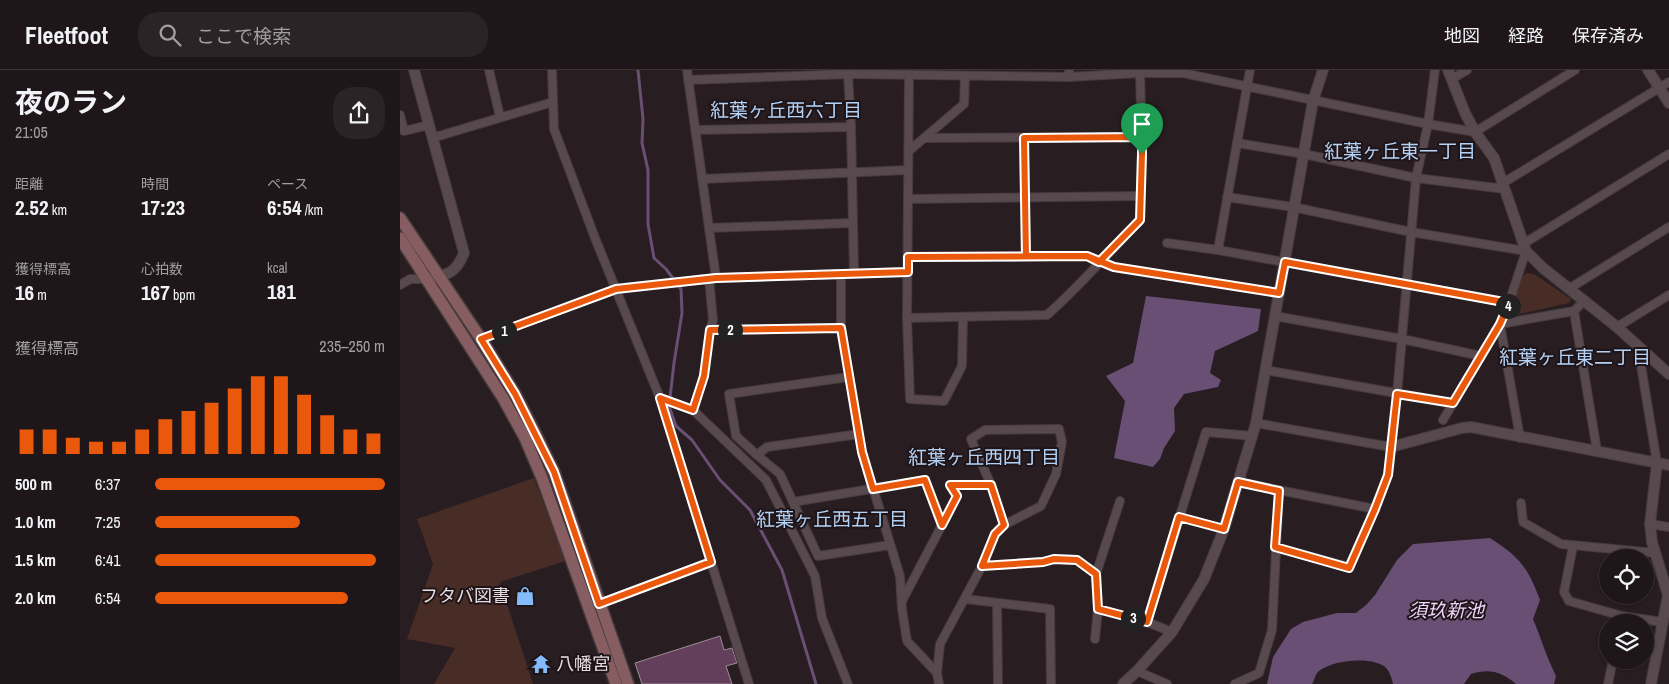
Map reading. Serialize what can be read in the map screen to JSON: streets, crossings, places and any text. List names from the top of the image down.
{
  "districts": [
    "紅葉ヶ丘西六丁目",
    "紅葉ヶ丘東一丁目",
    "紅葉ヶ丘東二丁目",
    "紅葉ヶ丘西四丁目",
    "紅葉ヶ丘西五丁目"
  ],
  "water": ["須玖新池"],
  "places": {
    "shop": ["フタバ図書"],
    "temple": ["八幡宮"]
  },
  "page": {
    "header": "Fleetfoot",
    "search": "ここで検索",
    "nav": ["地図", "経路", "保存済み"],
    "heading": ["夜のラン", "21:05"],
    "stats": [
      ["距離", "2.52 km"],
      ["時間", "17:23"],
      ["ペース", "6:54 /km"],
      ["獲得標高", "16 m"],
      ["心拍数", "167 bpm"],
      ["kcal", "181"]
    ],
    "pins": [
      "4",
      "2",
      "1",
      "3"
    ],
    "chart": ["獲得標高", "235–250 m"],
    "list": [
      {
        "name": "500 m",
        "note": "6:37"
      },
      {
        "name": "1.0 km",
        "note": "7:25"
      },
      {
        "name": "1.5 km",
        "note": "6:41"
      },
      {
        "name": "2.0 km",
        "note": "6:54"
      }
    ]
  }
}
